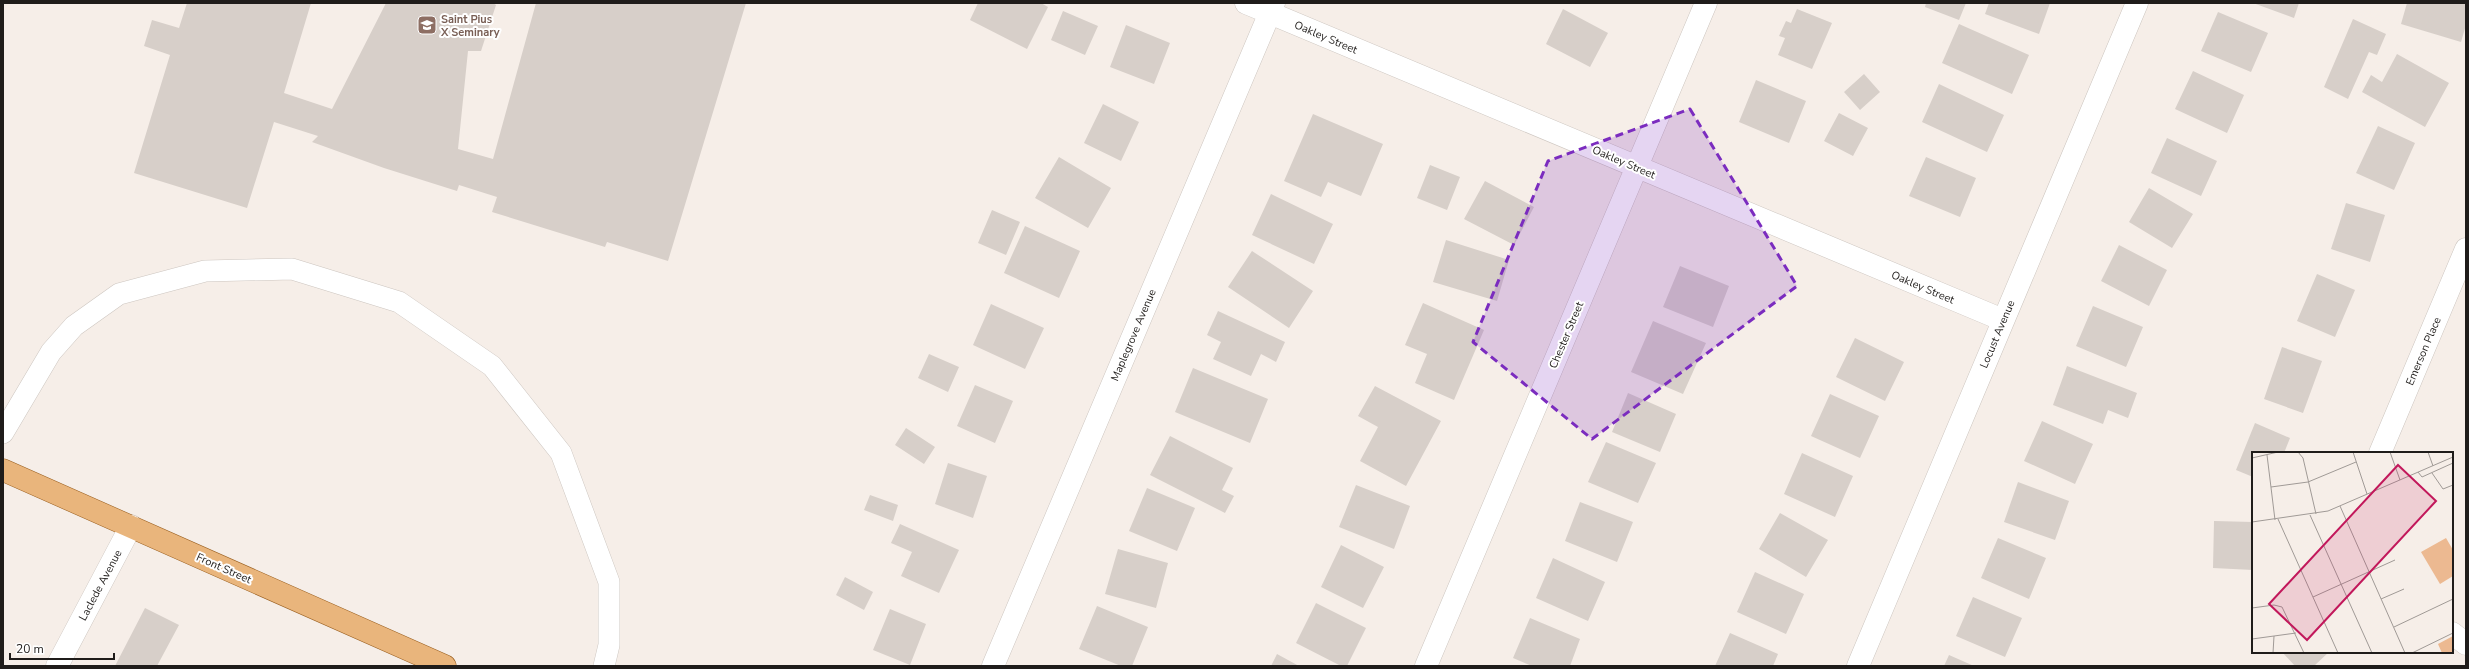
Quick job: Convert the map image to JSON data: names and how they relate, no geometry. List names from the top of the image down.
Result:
{
  "streets": {
    "main road": ["Front Street"],
    "street": [
      "Oakley Street",
      "Locust Avenue",
      "Maplegrove Avenue",
      "Chester Street",
      "Emerson Place",
      "Laclede Avenue"
    ]
  },
  "crossings": [
    ["Oakley Street", "Locust Avenue"],
    ["Oakley Street", "Maplegrove Avenue"],
    ["Oakley Street", "Chester Street"],
    ["Front Street", "Laclede Avenue"]
  ],
  "places": {
    "school or university": ["Saint Pius X Seminary"]
  },
  "scale_bar": "20 m"
}
